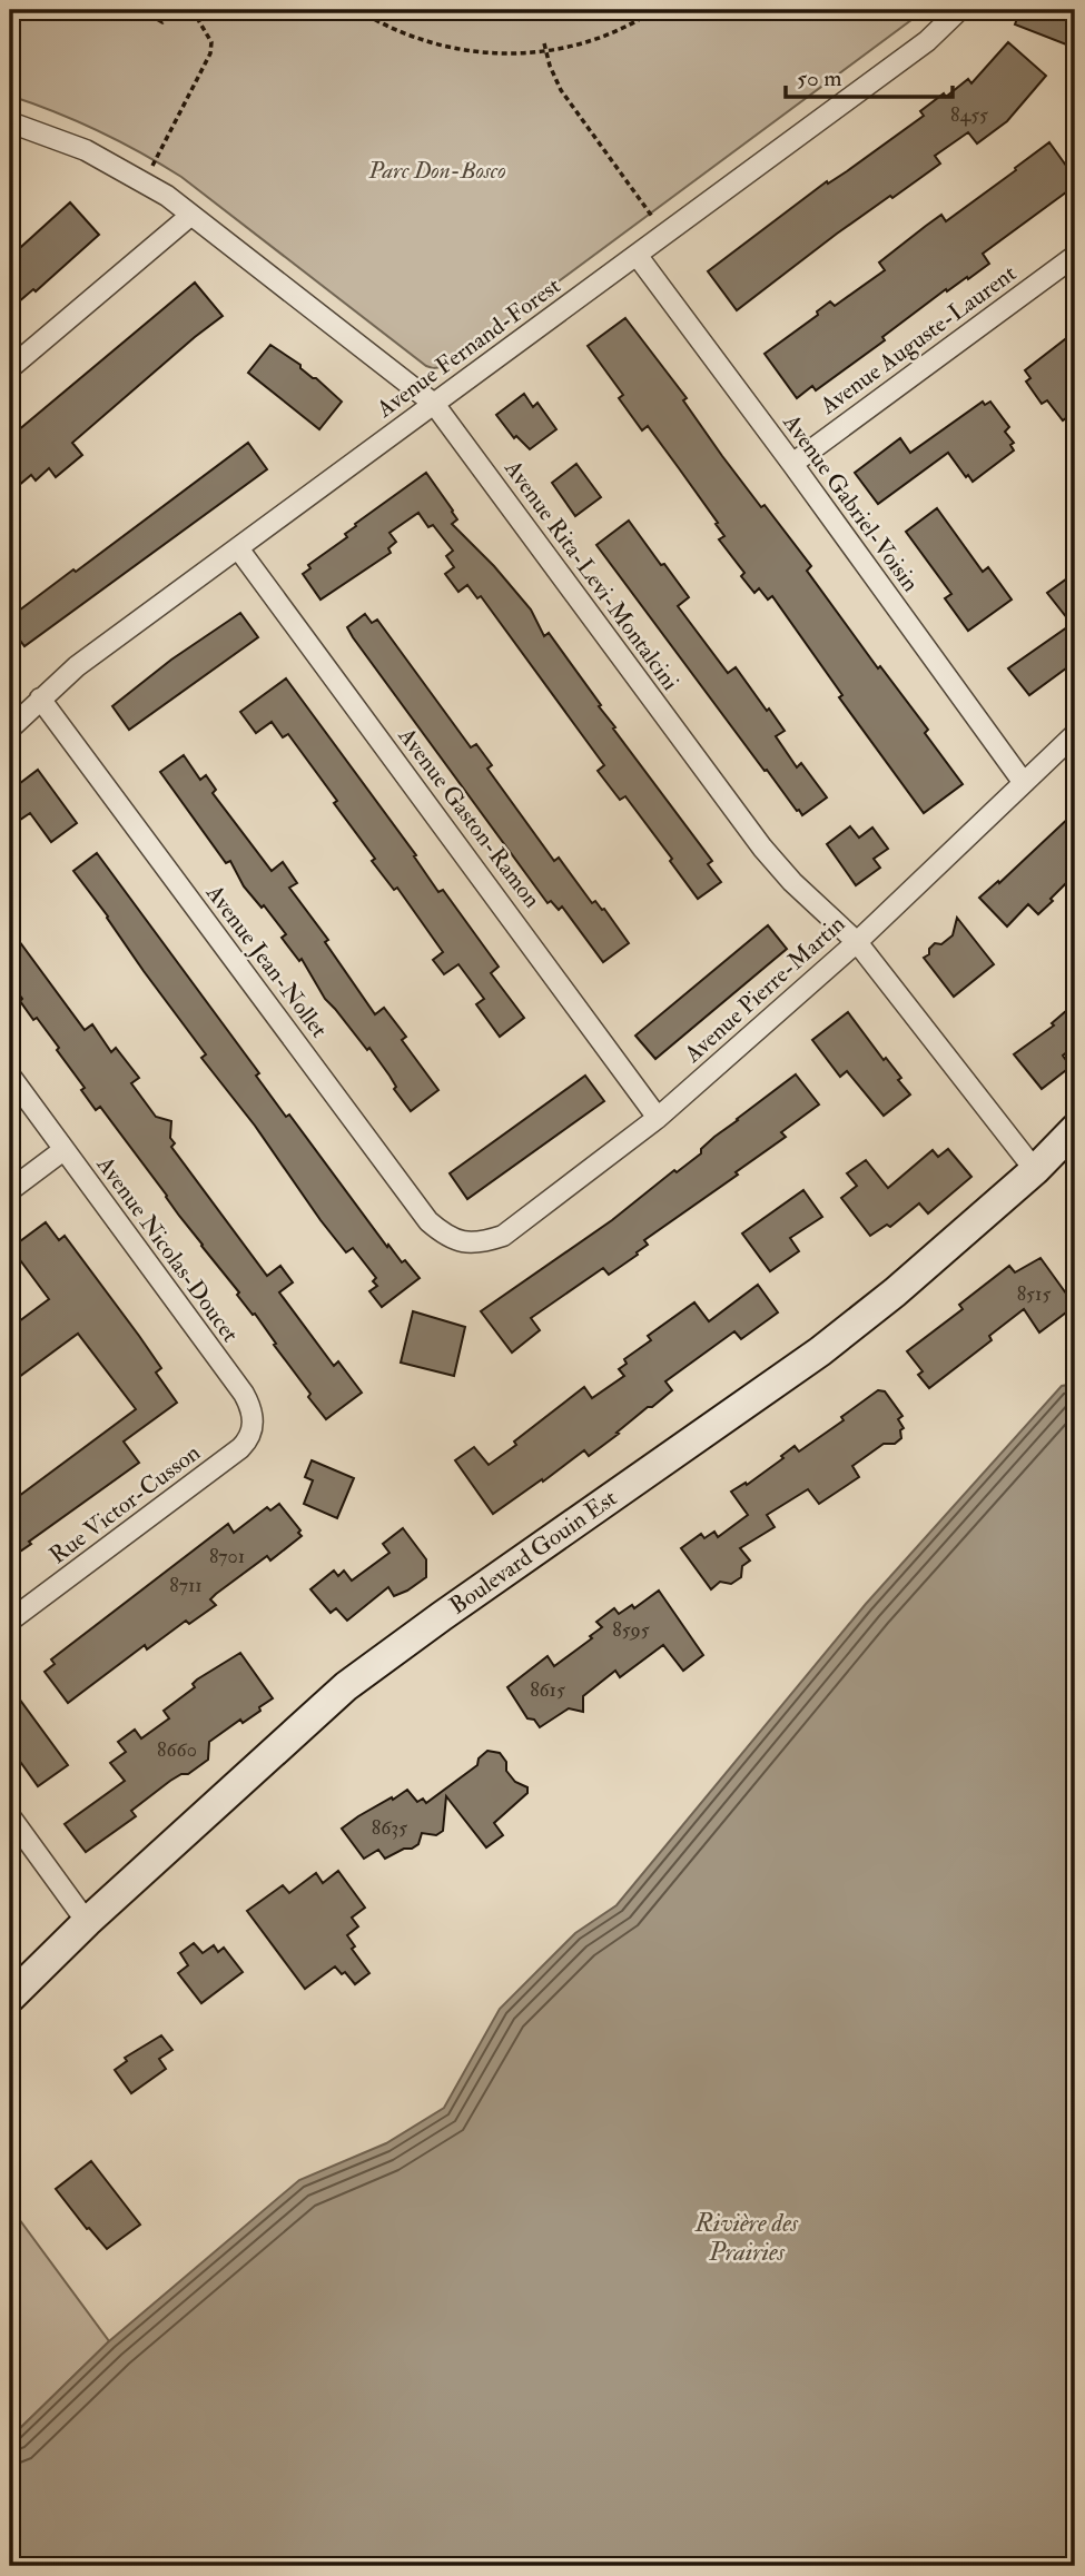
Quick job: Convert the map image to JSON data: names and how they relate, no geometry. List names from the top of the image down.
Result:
{
  "streets": {
    "street": [
      "Avenue Auguste-Laurent",
      "Avenue Fernand-Forest",
      "Avenue Gabriel-Voisin",
      "Avenue Rita-Levi-Montalcini",
      "Avenue Gaston-Ramon",
      "Avenue Jean-Nollet",
      "Avenue Pierre-Martin",
      "Avenue Nicolas-Doucet",
      "Rue Victor-Cusson",
      "Boulevard Gouin Est"
    ]
  },
  "crossings": [
    ["Avenue Auguste-Laurent", "Avenue Gabriel-Voisin"],
    ["Avenue Fernand-Forest", "Avenue Gabriel-Voisin"],
    ["Avenue Fernand-Forest", "Avenue Rita-Levi-Montalcini"],
    ["Avenue Fernand-Forest", "Avenue Gaston-Ramon"],
    ["Avenue Fernand-Forest", "Avenue Jean-Nollet"],
    ["Avenue Gabriel-Voisin", "Avenue Pierre-Martin"],
    ["Avenue Rita-Levi-Montalcini", "Avenue Pierre-Martin"],
    ["Avenue Rita-Levi-Montalcini", "Boulevard Gouin Est"],
    ["Avenue Gaston-Ramon", "Avenue Pierre-Martin"],
    ["Avenue Jean-Nollet", "Avenue Pierre-Martin"],
    ["Avenue Nicolas-Doucet", "Rue Victor-Cusson"]
  ],
  "water": ["Rivière des Prairies"],
  "parks": ["Parc Don-Bosco"],
  "house_numbers": [
    "8455",
    "8515",
    "8701",
    "8711",
    "8595",
    "8615",
    "8660",
    "8635"
  ],
  "scale_bar": "50 m"
}
